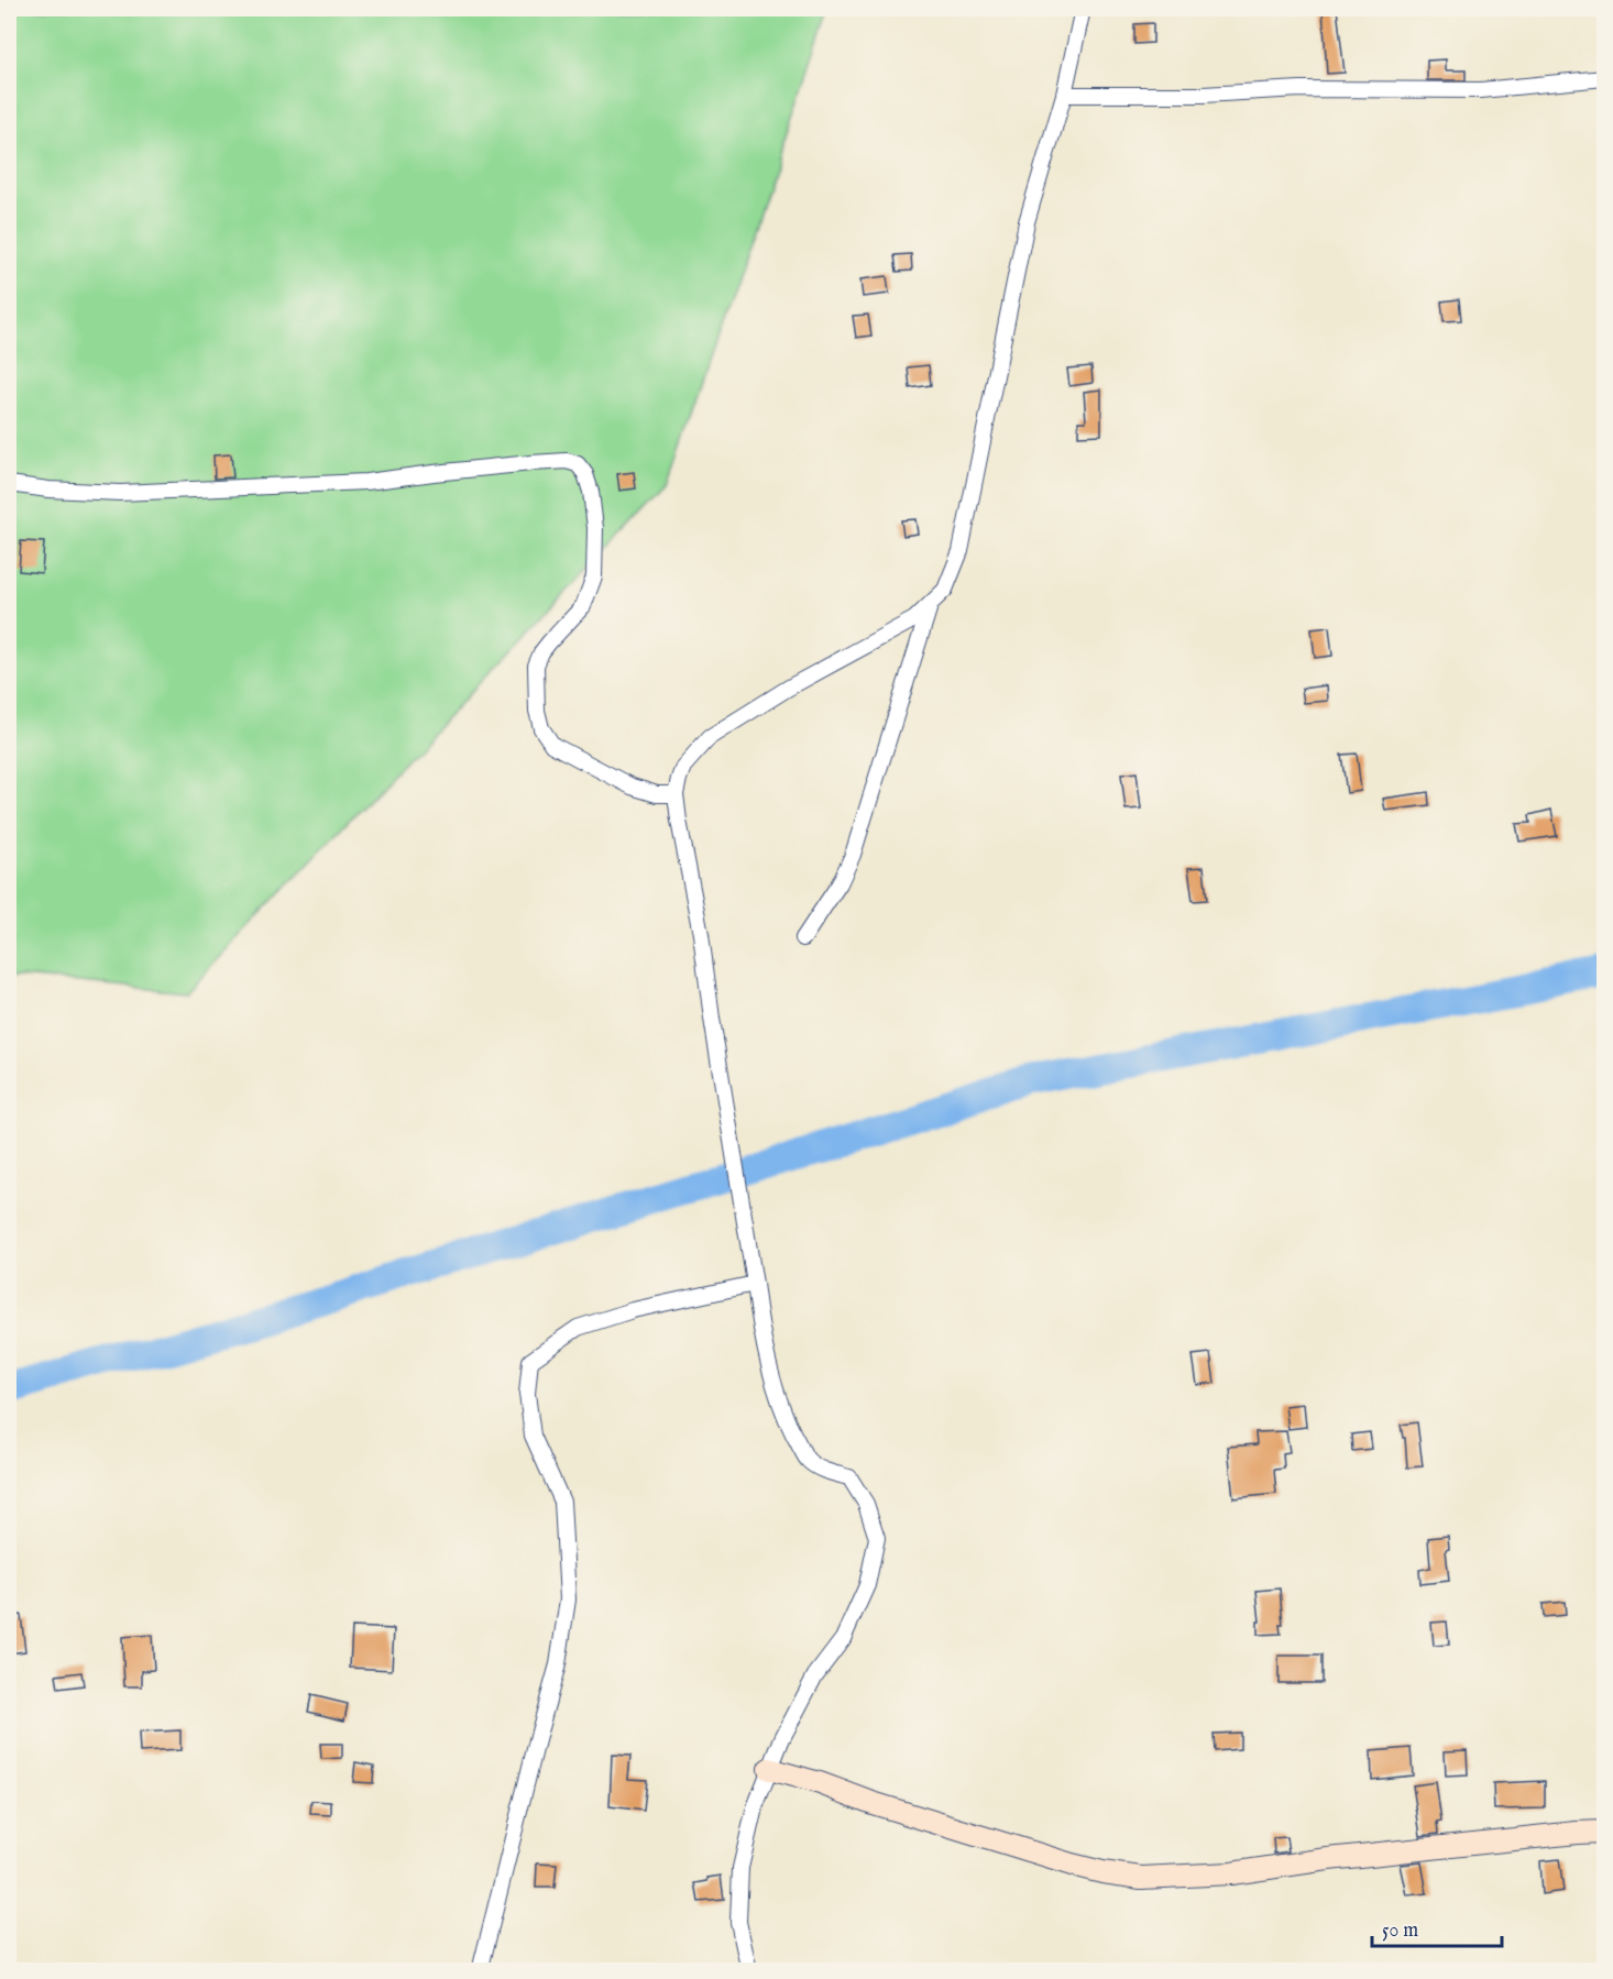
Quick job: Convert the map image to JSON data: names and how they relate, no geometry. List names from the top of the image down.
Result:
{
  "scale_bar": "50 m"
}
